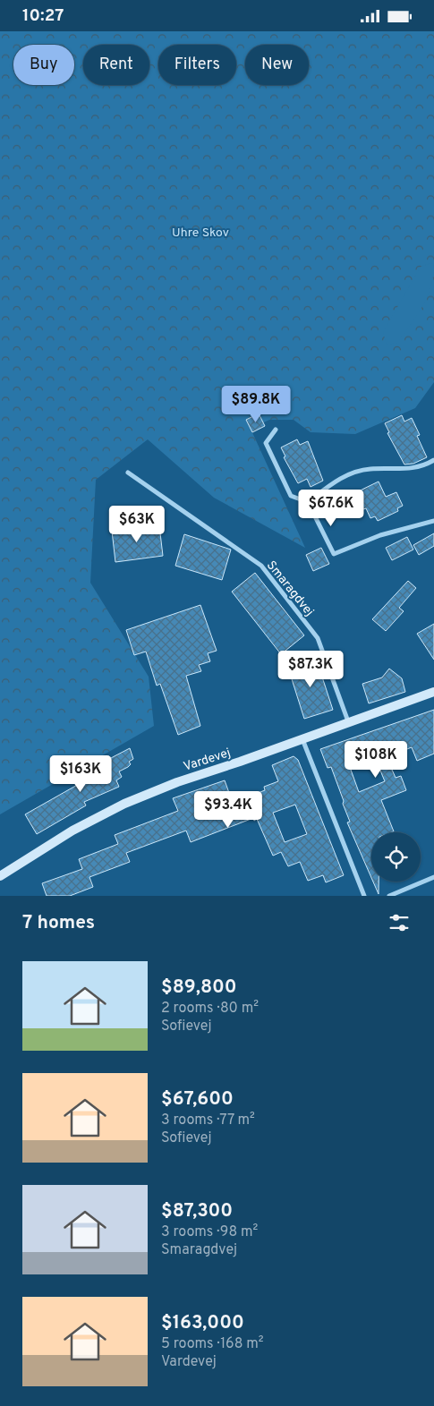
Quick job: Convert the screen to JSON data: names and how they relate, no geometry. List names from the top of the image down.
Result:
{
  "streets": {
    "street": ["Smaragdvej", "Vardevej"]
  },
  "crossings": [
    ["Smaragdvej", "Vardevej"]
  ],
  "parks": ["Uhre Skov"],
  "page": {
    "status": "10:27",
    "chip": [
      "Buy",
      "Rent",
      "Filters",
      "New"
    ],
    "price": [
      "$89.8K",
      "$67.6K",
      "$63K",
      "$87.3K",
      "$108K",
      "$163K",
      "$93.4K"
    ],
    "heading": "7 homes",
    "list": [
      {
        "name": "$89,800",
        "note": "2 rooms · 80 m² · Sofievej"
      },
      {
        "name": "$67,600",
        "note": "3 rooms · 77 m² · Sofievej"
      },
      {
        "name": "$87,300",
        "note": "3 rooms · 98 m² · Smaragdvej"
      },
      {
        "name": "$163,000",
        "note": "5 rooms · 168 m² · Vardevej"
      }
    ]
  }
}
